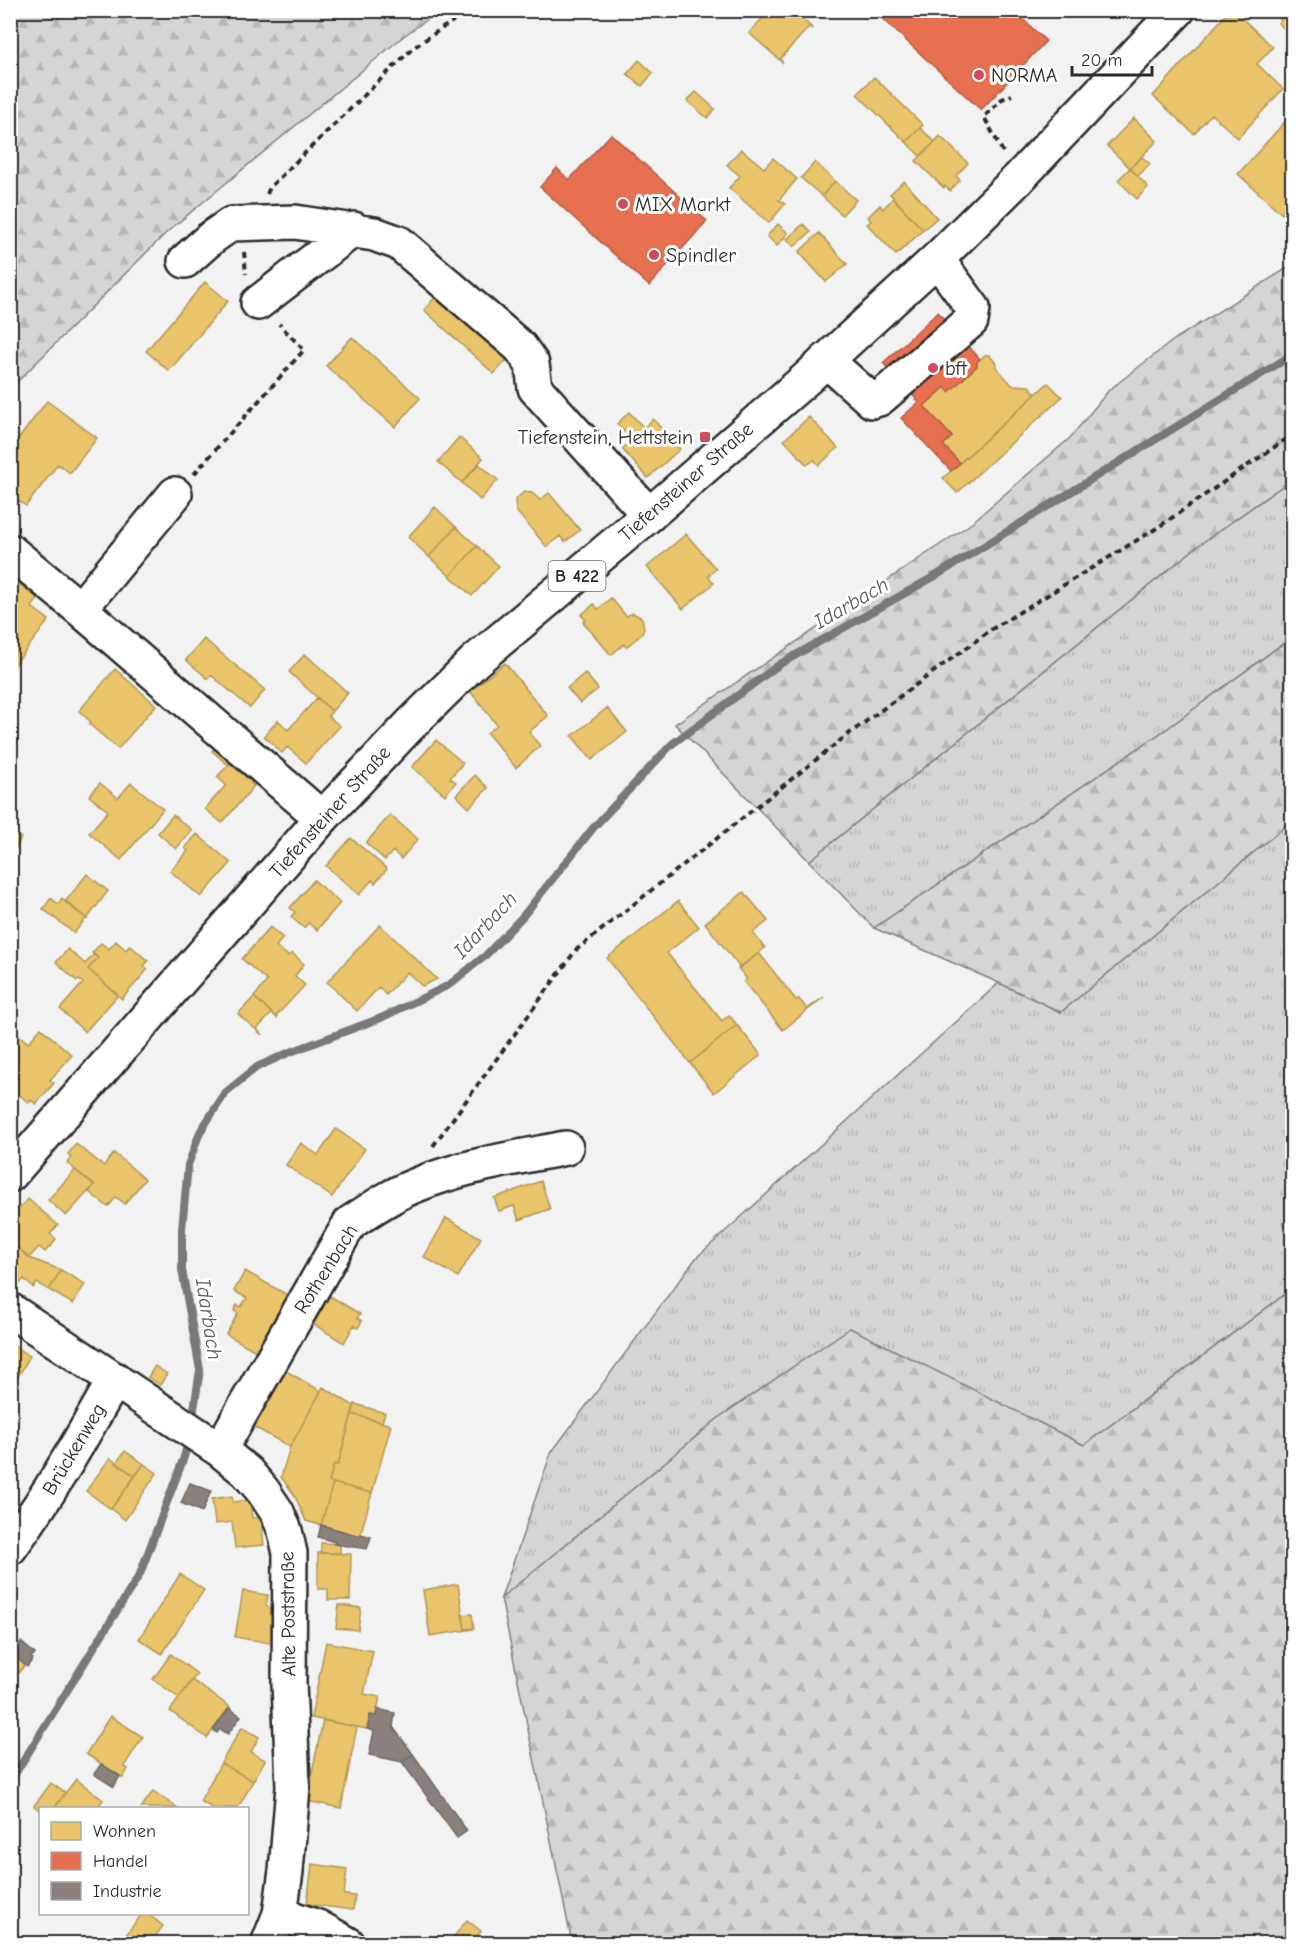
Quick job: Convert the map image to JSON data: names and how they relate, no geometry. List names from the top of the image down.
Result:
{
  "streets": {
    "main road": [
      "Tiefensteiner Straße",
      "B 422",
      "Rothenbach",
      "Brückenweg",
      "Alte Poststraße"
    ]
  },
  "crossings": [
    ["Rothenbach", "Alte Poststraße"],
    ["Brückenweg", "Alte Poststraße"]
  ],
  "water": ["Idarbach"],
  "places": {
    "other": [
      "NORMA",
      "MIX Markt",
      "Spindler",
      "bft"
    ],
    "transit": ["Tiefenstein, Hettstein"]
  },
  "legend": ["Wohnen", "Handel", "Industrie"],
  "scale_bar": "20 m"
}
